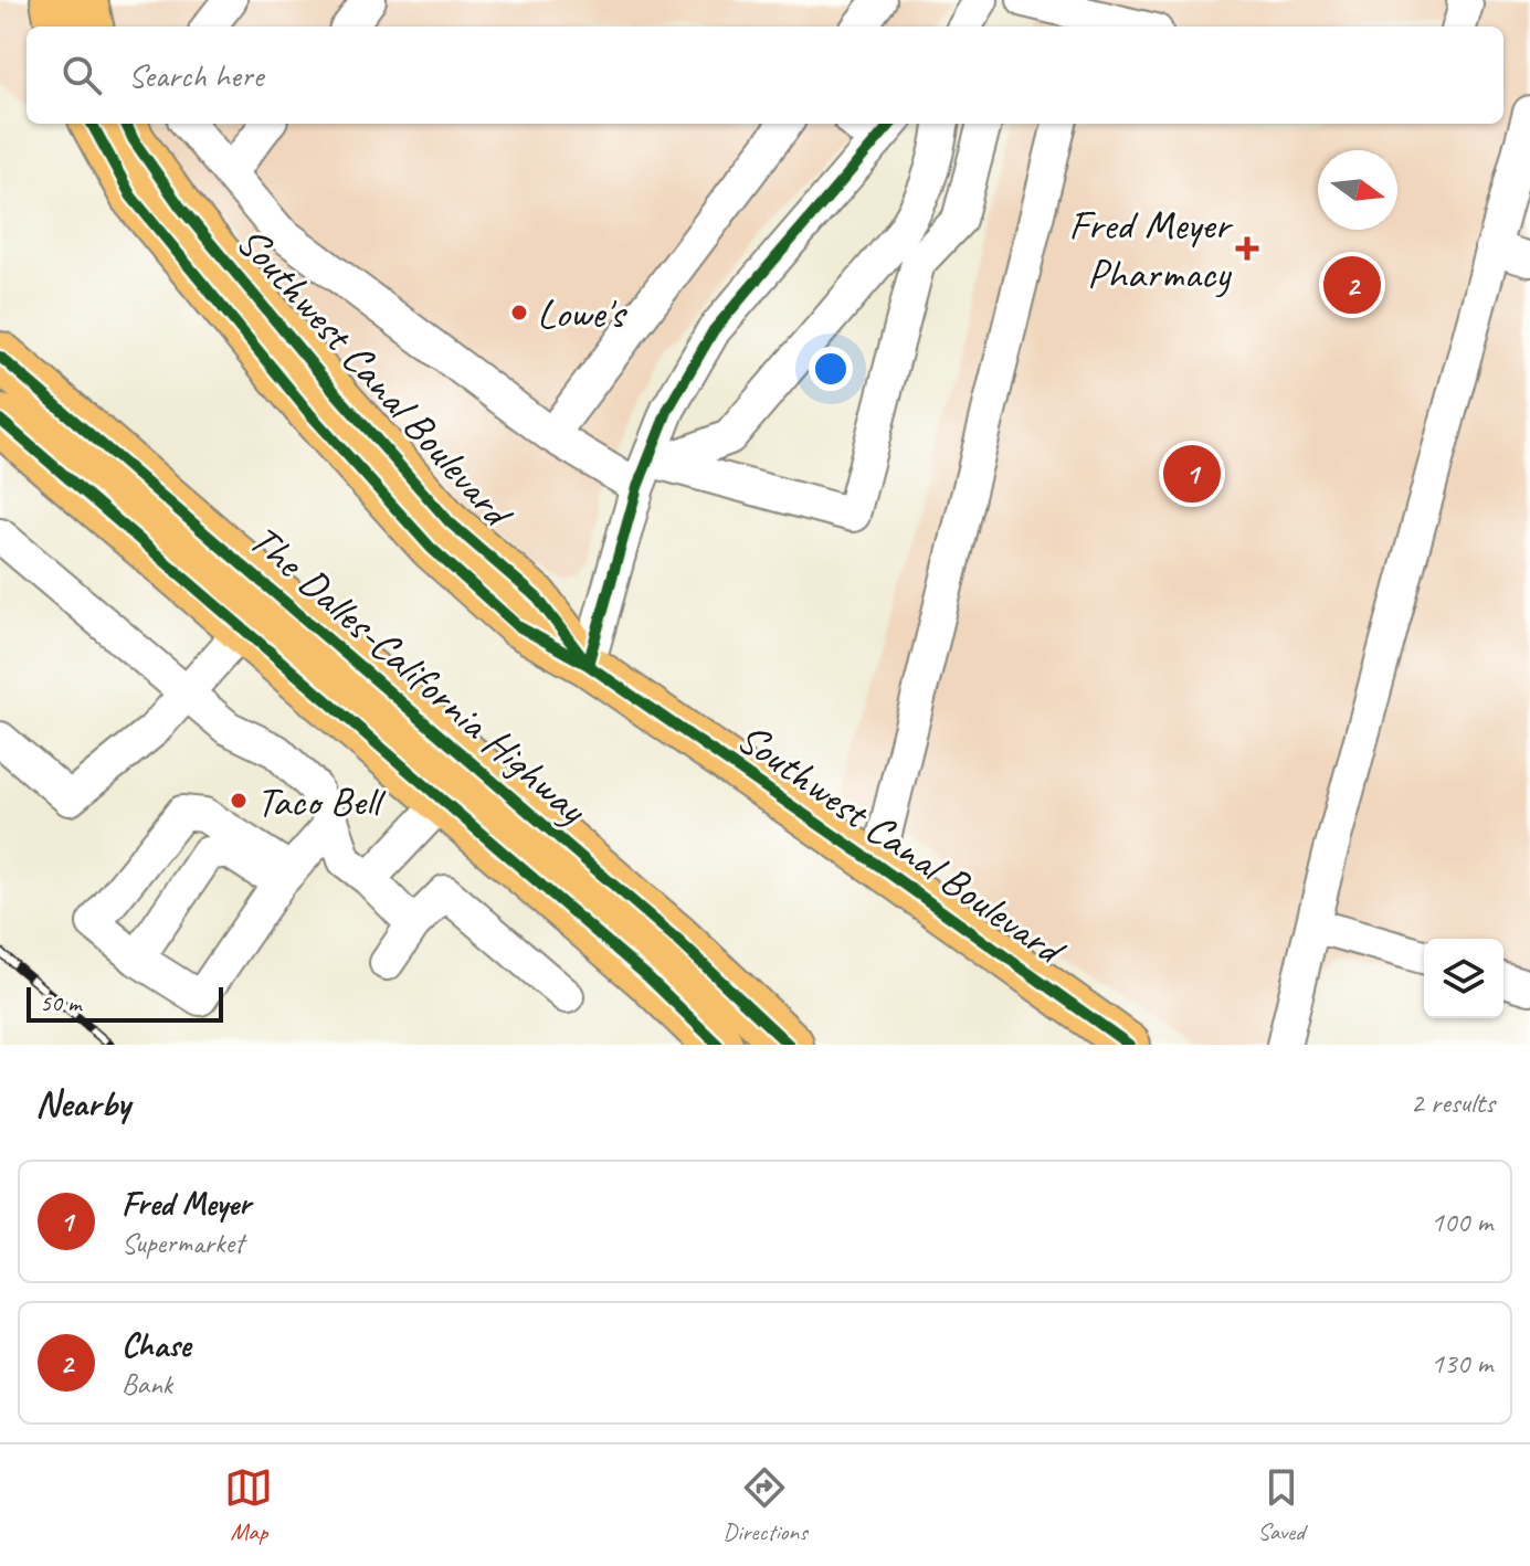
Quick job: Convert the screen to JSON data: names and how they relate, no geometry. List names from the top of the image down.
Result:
{
  "streets": {
    "highway": ["The Dalles-California Highway"],
    "main road": ["Southwest Canal Boulevard"]
  },
  "places": {
    "health": ["Fred Meyer Pharmacy"],
    "other": ["Lowe's", "Taco Bell"]
  },
  "scale_bar": "50 m",
  "north": "right",
  "page": {
    "search": "Search here",
    "pins": ["2", "1"],
    "scale": "50 m",
    "heading": ["Nearby", "2 results"],
    "list": [
      {
        "mark": "1",
        "name": "Fred Meyer",
        "note": "Supermarket",
        "value": "100 m"
      },
      {
        "mark": "2",
        "name": "Chase",
        "note": "Bank",
        "value": "130 m"
      }
    ],
    "nav": ["Map", "Directions", "Saved"]
  }
}
